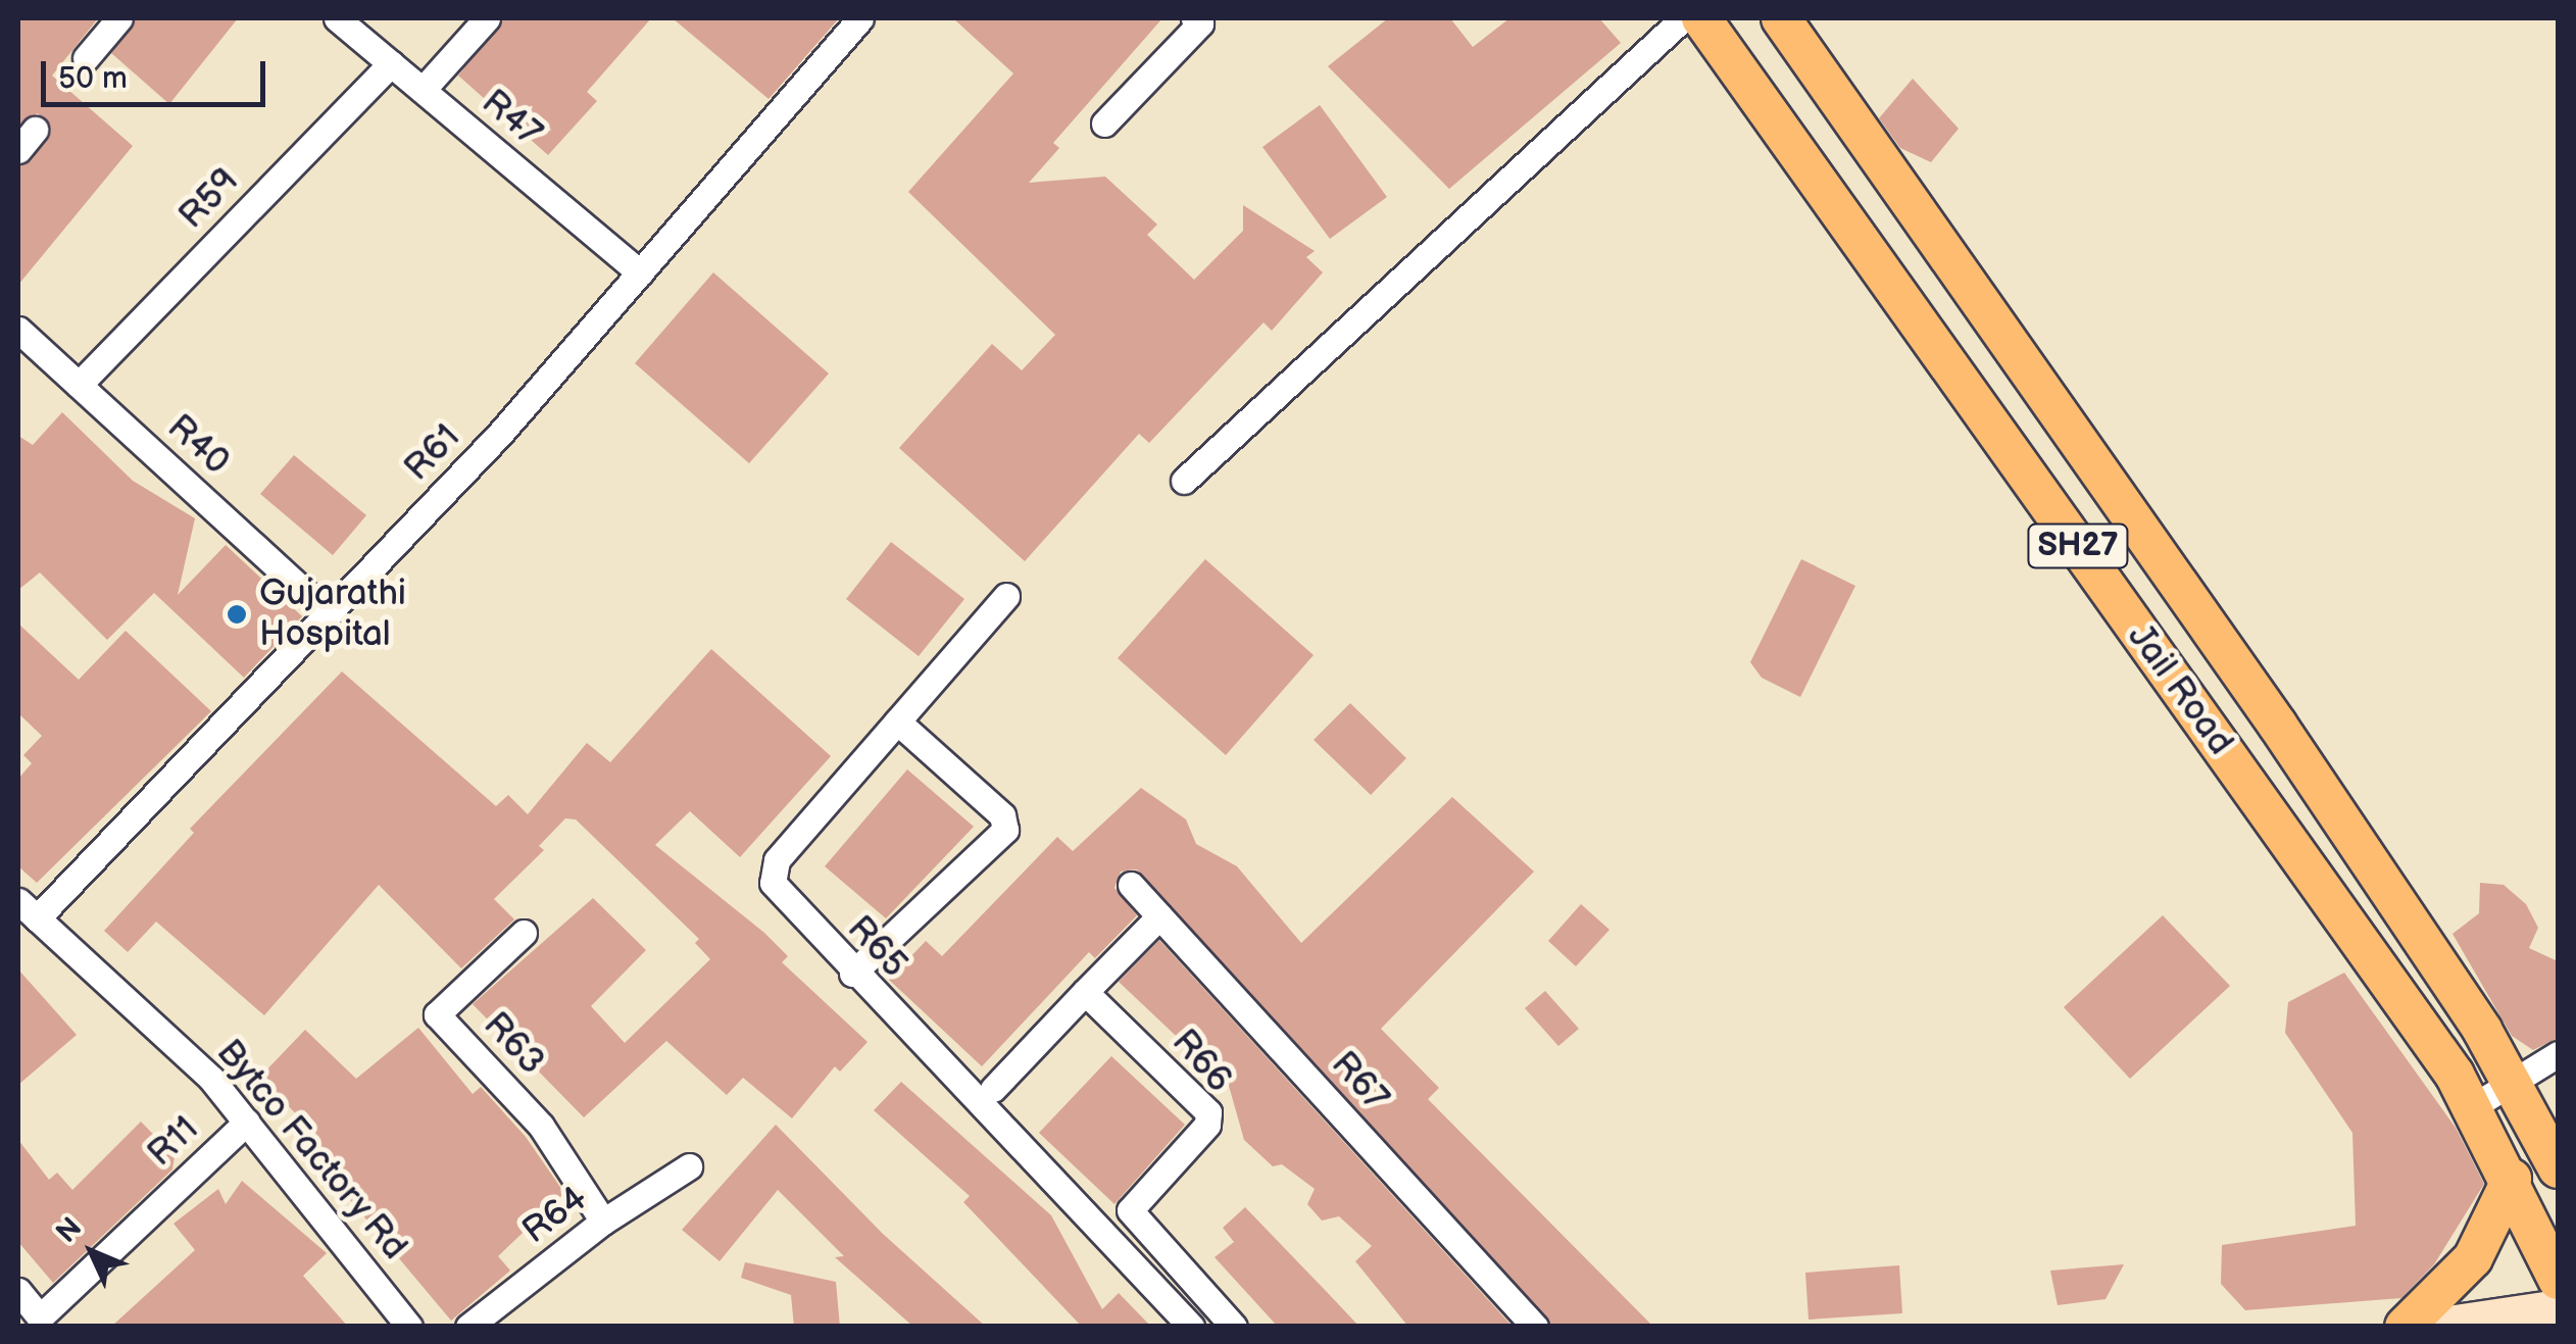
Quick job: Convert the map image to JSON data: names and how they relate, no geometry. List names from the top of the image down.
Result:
{
  "streets": {
    "main road": ["SH27", "Jail Road"],
    "street": [
      "R47",
      "R59",
      "R40",
      "R61",
      "R65",
      "R63",
      "R66",
      "R67",
      "R11",
      "Bytco Factory Rd",
      "R64"
    ]
  },
  "crossings": [
    ["R47", "R59"],
    ["R47", "R61"],
    ["R59", "R40"],
    ["R40", "R61"],
    ["R61", "Bytco Factory Rd"],
    ["R63", "R64"],
    ["R11", "Bytco Factory Rd"]
  ],
  "places": ["Gujarathi Hospital"],
  "scale_bar": "50 m",
  "north": "top left"
}
